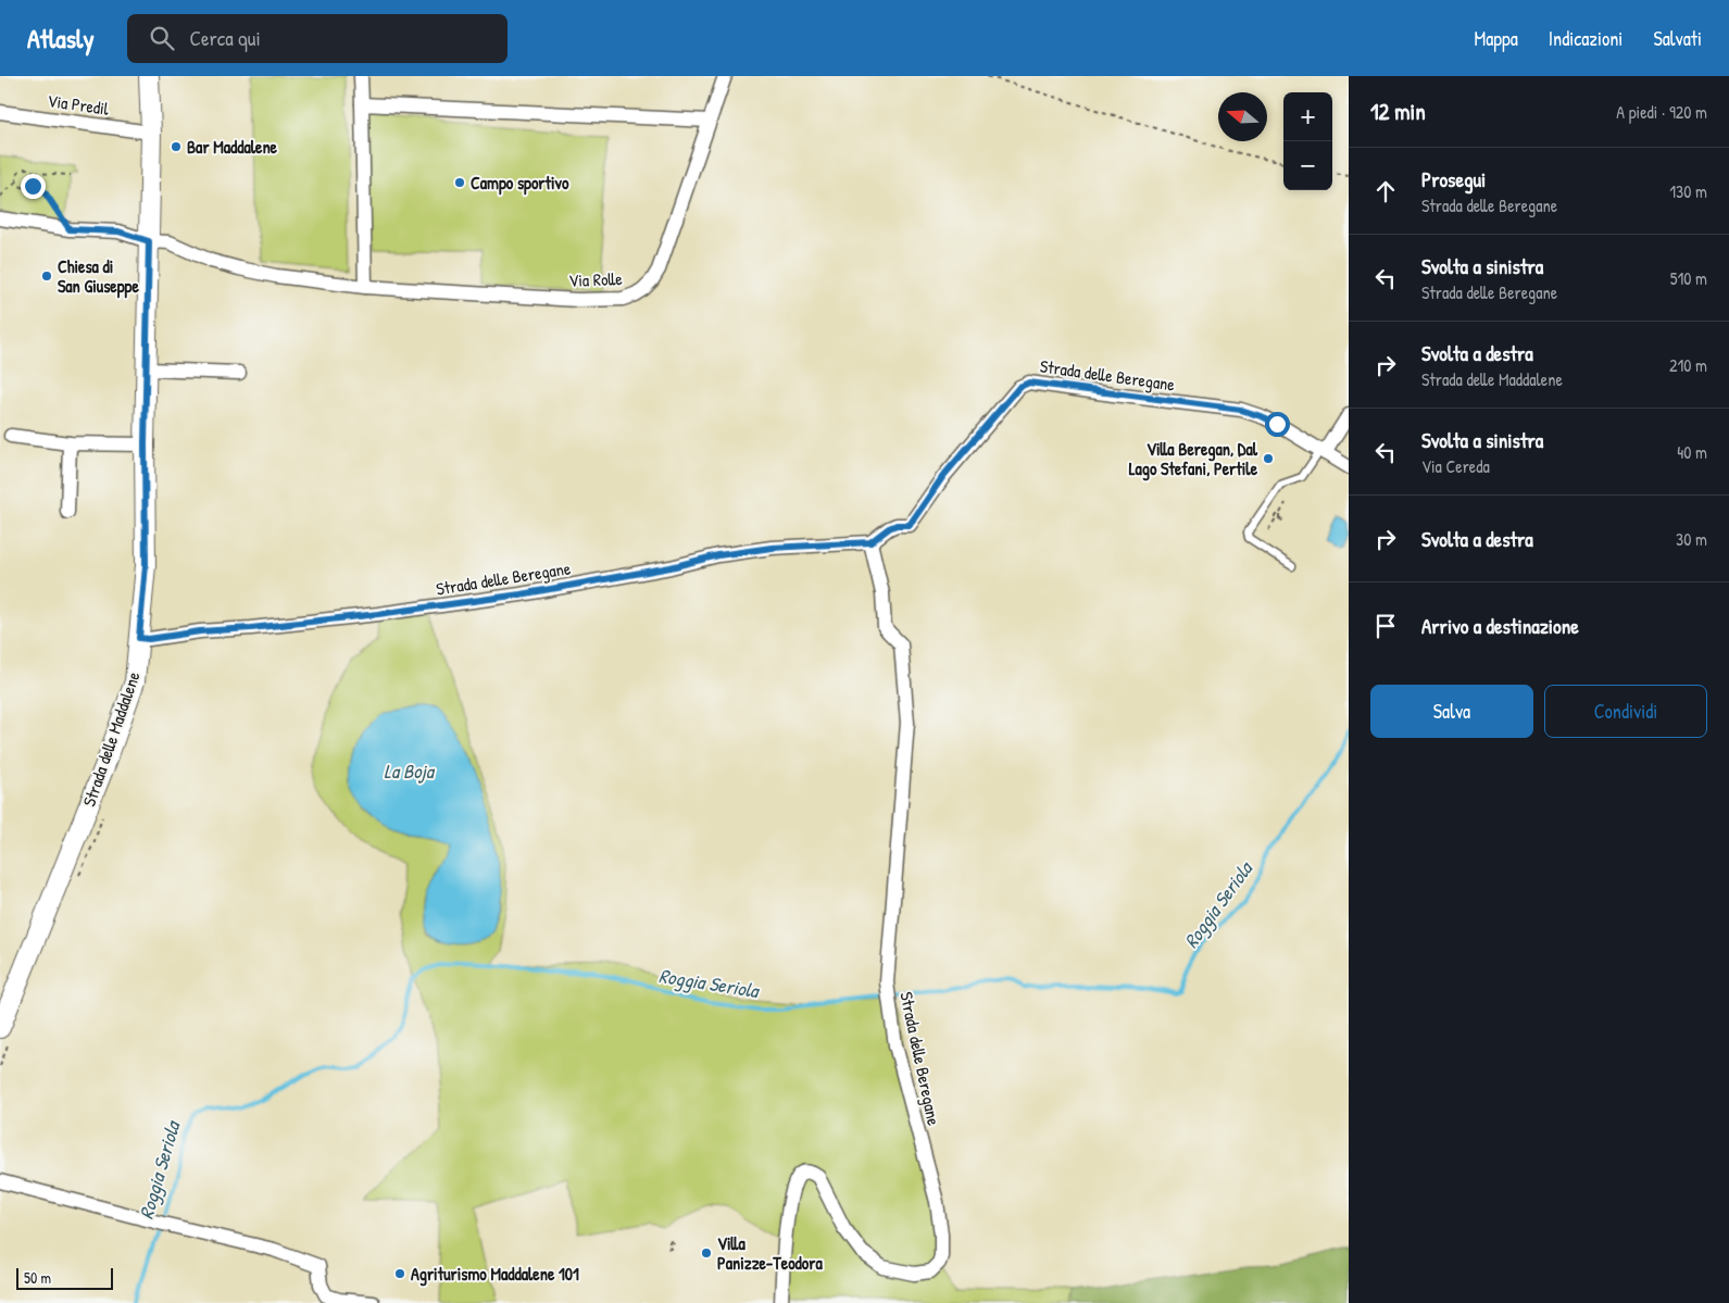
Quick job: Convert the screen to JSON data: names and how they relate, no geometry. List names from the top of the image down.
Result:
{
  "streets": {
    "street": [
      "Via Predil",
      "Via Rolle",
      "Strada delle Beregane",
      "Strada delle Maddalene"
    ]
  },
  "crossings": [
    ["Via Predil", "Strada delle Maddalene"],
    ["Via Rolle", "Strada delle Maddalene"],
    ["Strada delle Beregane", "Strada delle Maddalene"]
  ],
  "water": ["La Boja", "Roggia Seriola"],
  "places": [
    "Bar Maddalene",
    "Campo sportivo",
    "Chiesa di San Giuseppe",
    "Villa Beregan, Dal Lago Stefani, Pertile",
    "Villa Panizze-Teodora",
    "Agriturismo Maddalene 101"
  ],
  "scale_bar": "50 m",
  "north": "left",
  "page": {
    "header": "Atlasly",
    "search": "Cerca qui",
    "nav": ["Mappa", "Indicazioni", "Salvati"],
    "heading": ["12 min", "A piedi · 920 m"],
    "map_buttons": ["+", "−"],
    "list": [
      ["Prosegui", "Strada delle Beregane", "130 m"],
      ["Svolta a sinistra", "Strada delle Beregane", "510 m"],
      ["Svolta a destra", "Strada delle Maddalene", "210 m"],
      ["Svolta a sinistra", "Via Cereda", "40 m"],
      ["Svolta a destra", "30 m"],
      "Arrivo a destinazione"
    ],
    "buttons": ["Salva", "Condividi"],
    "scale": "50 m"
  }
}
